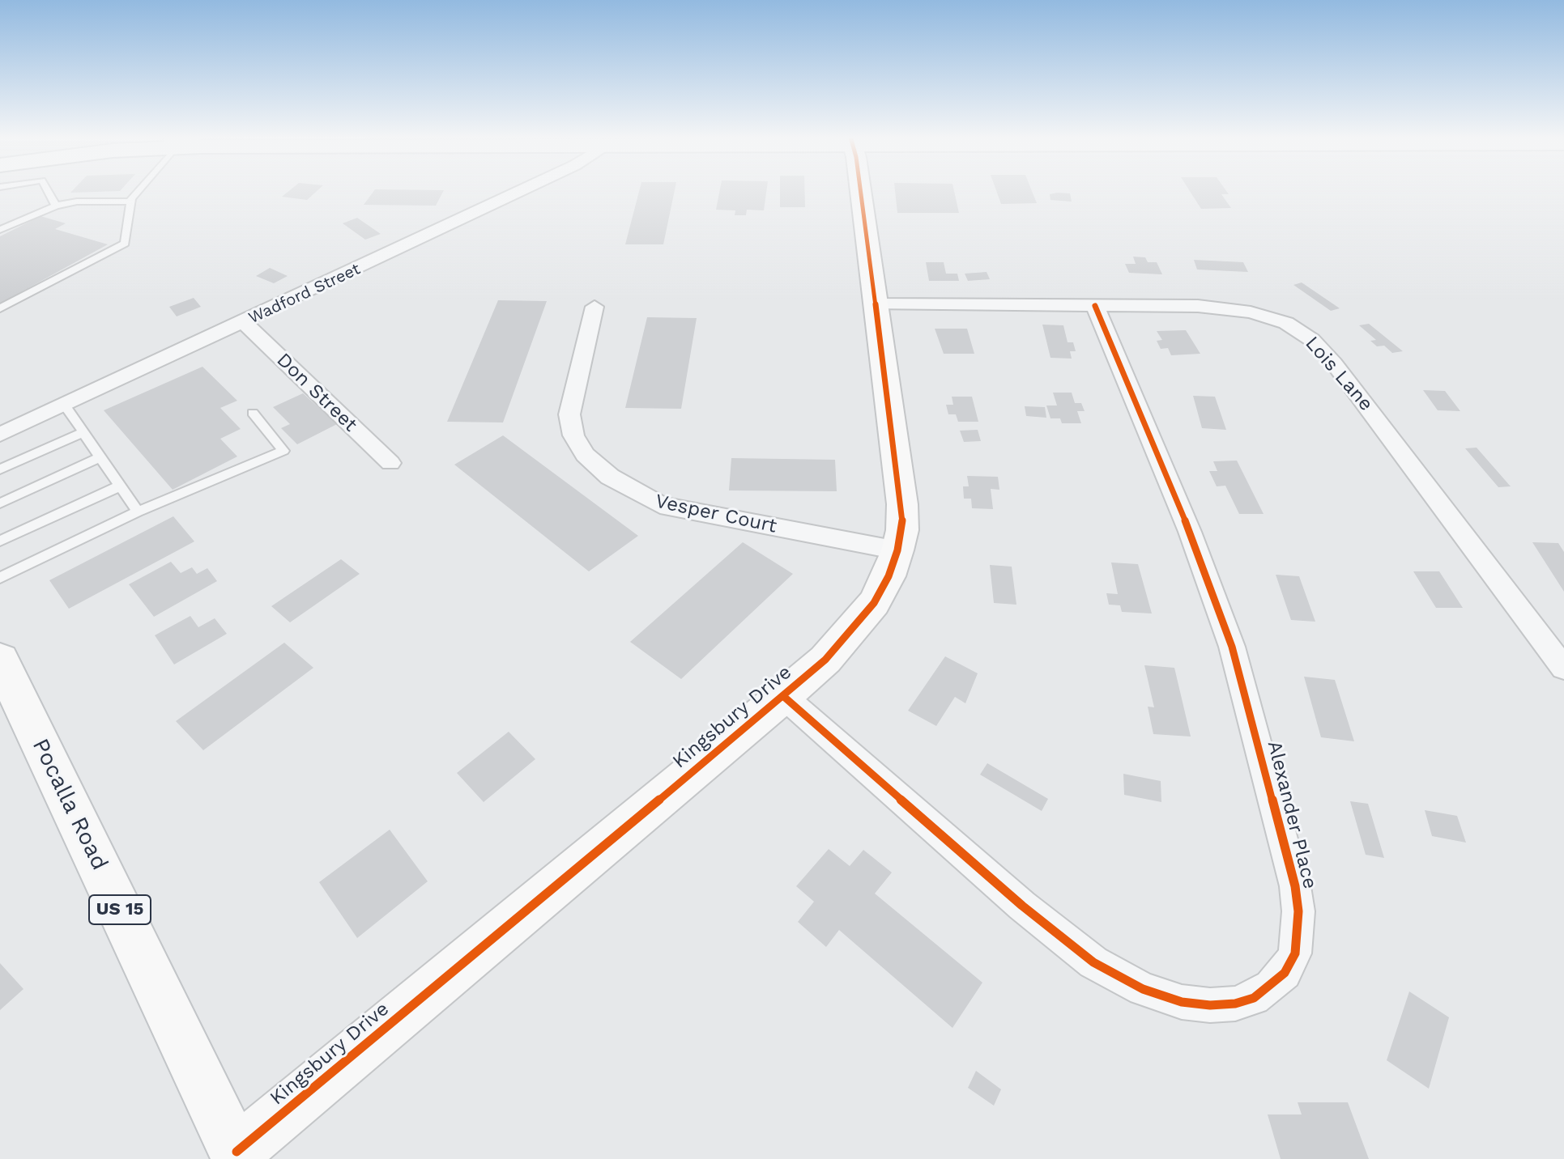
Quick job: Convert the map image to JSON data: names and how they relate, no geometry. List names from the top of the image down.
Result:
{
  "streets": {
    "main road": ["Pocalla Road", "US 15"],
    "street": [
      "Wadford Street",
      "Lois Lane",
      "Don Street",
      "Vesper Court",
      "Kingsbury Drive",
      "Alexander Place"
    ]
  },
  "crossings": [
    ["Wadford Street", "Don Street"],
    ["Lois Lane", "Kingsbury Drive"],
    ["Lois Lane", "Alexander Place"],
    ["Vesper Court", "Kingsbury Drive"],
    ["Kingsbury Drive", "Pocalla Road"],
    ["Kingsbury Drive", "Alexander Place"]
  ]
}
